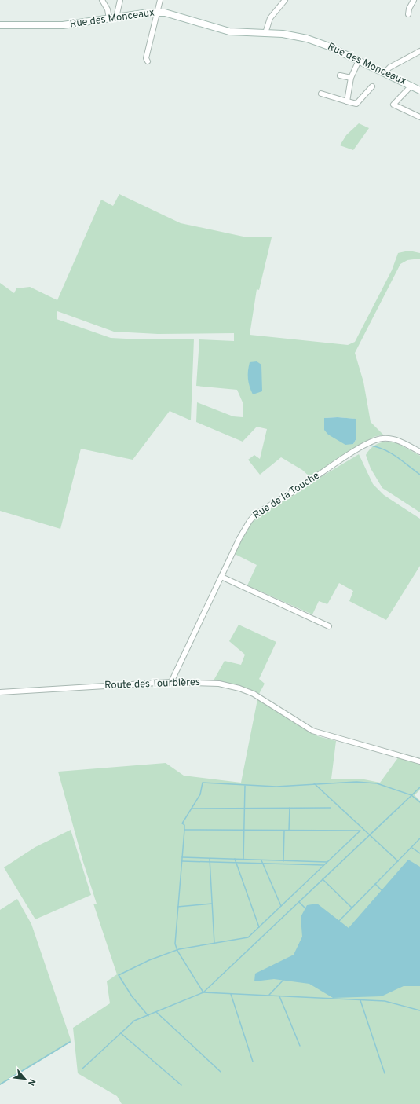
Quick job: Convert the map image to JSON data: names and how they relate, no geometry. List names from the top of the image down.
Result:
{
  "streets": {
    "main road": ["Rue des Monceaux"],
    "street": ["Rue de la Touche", "Route des Tourbières"]
  },
  "crossings": [
    ["Rue de la Touche", "Route des Tourbières"]
  ],
  "north": "bottom right"
}
